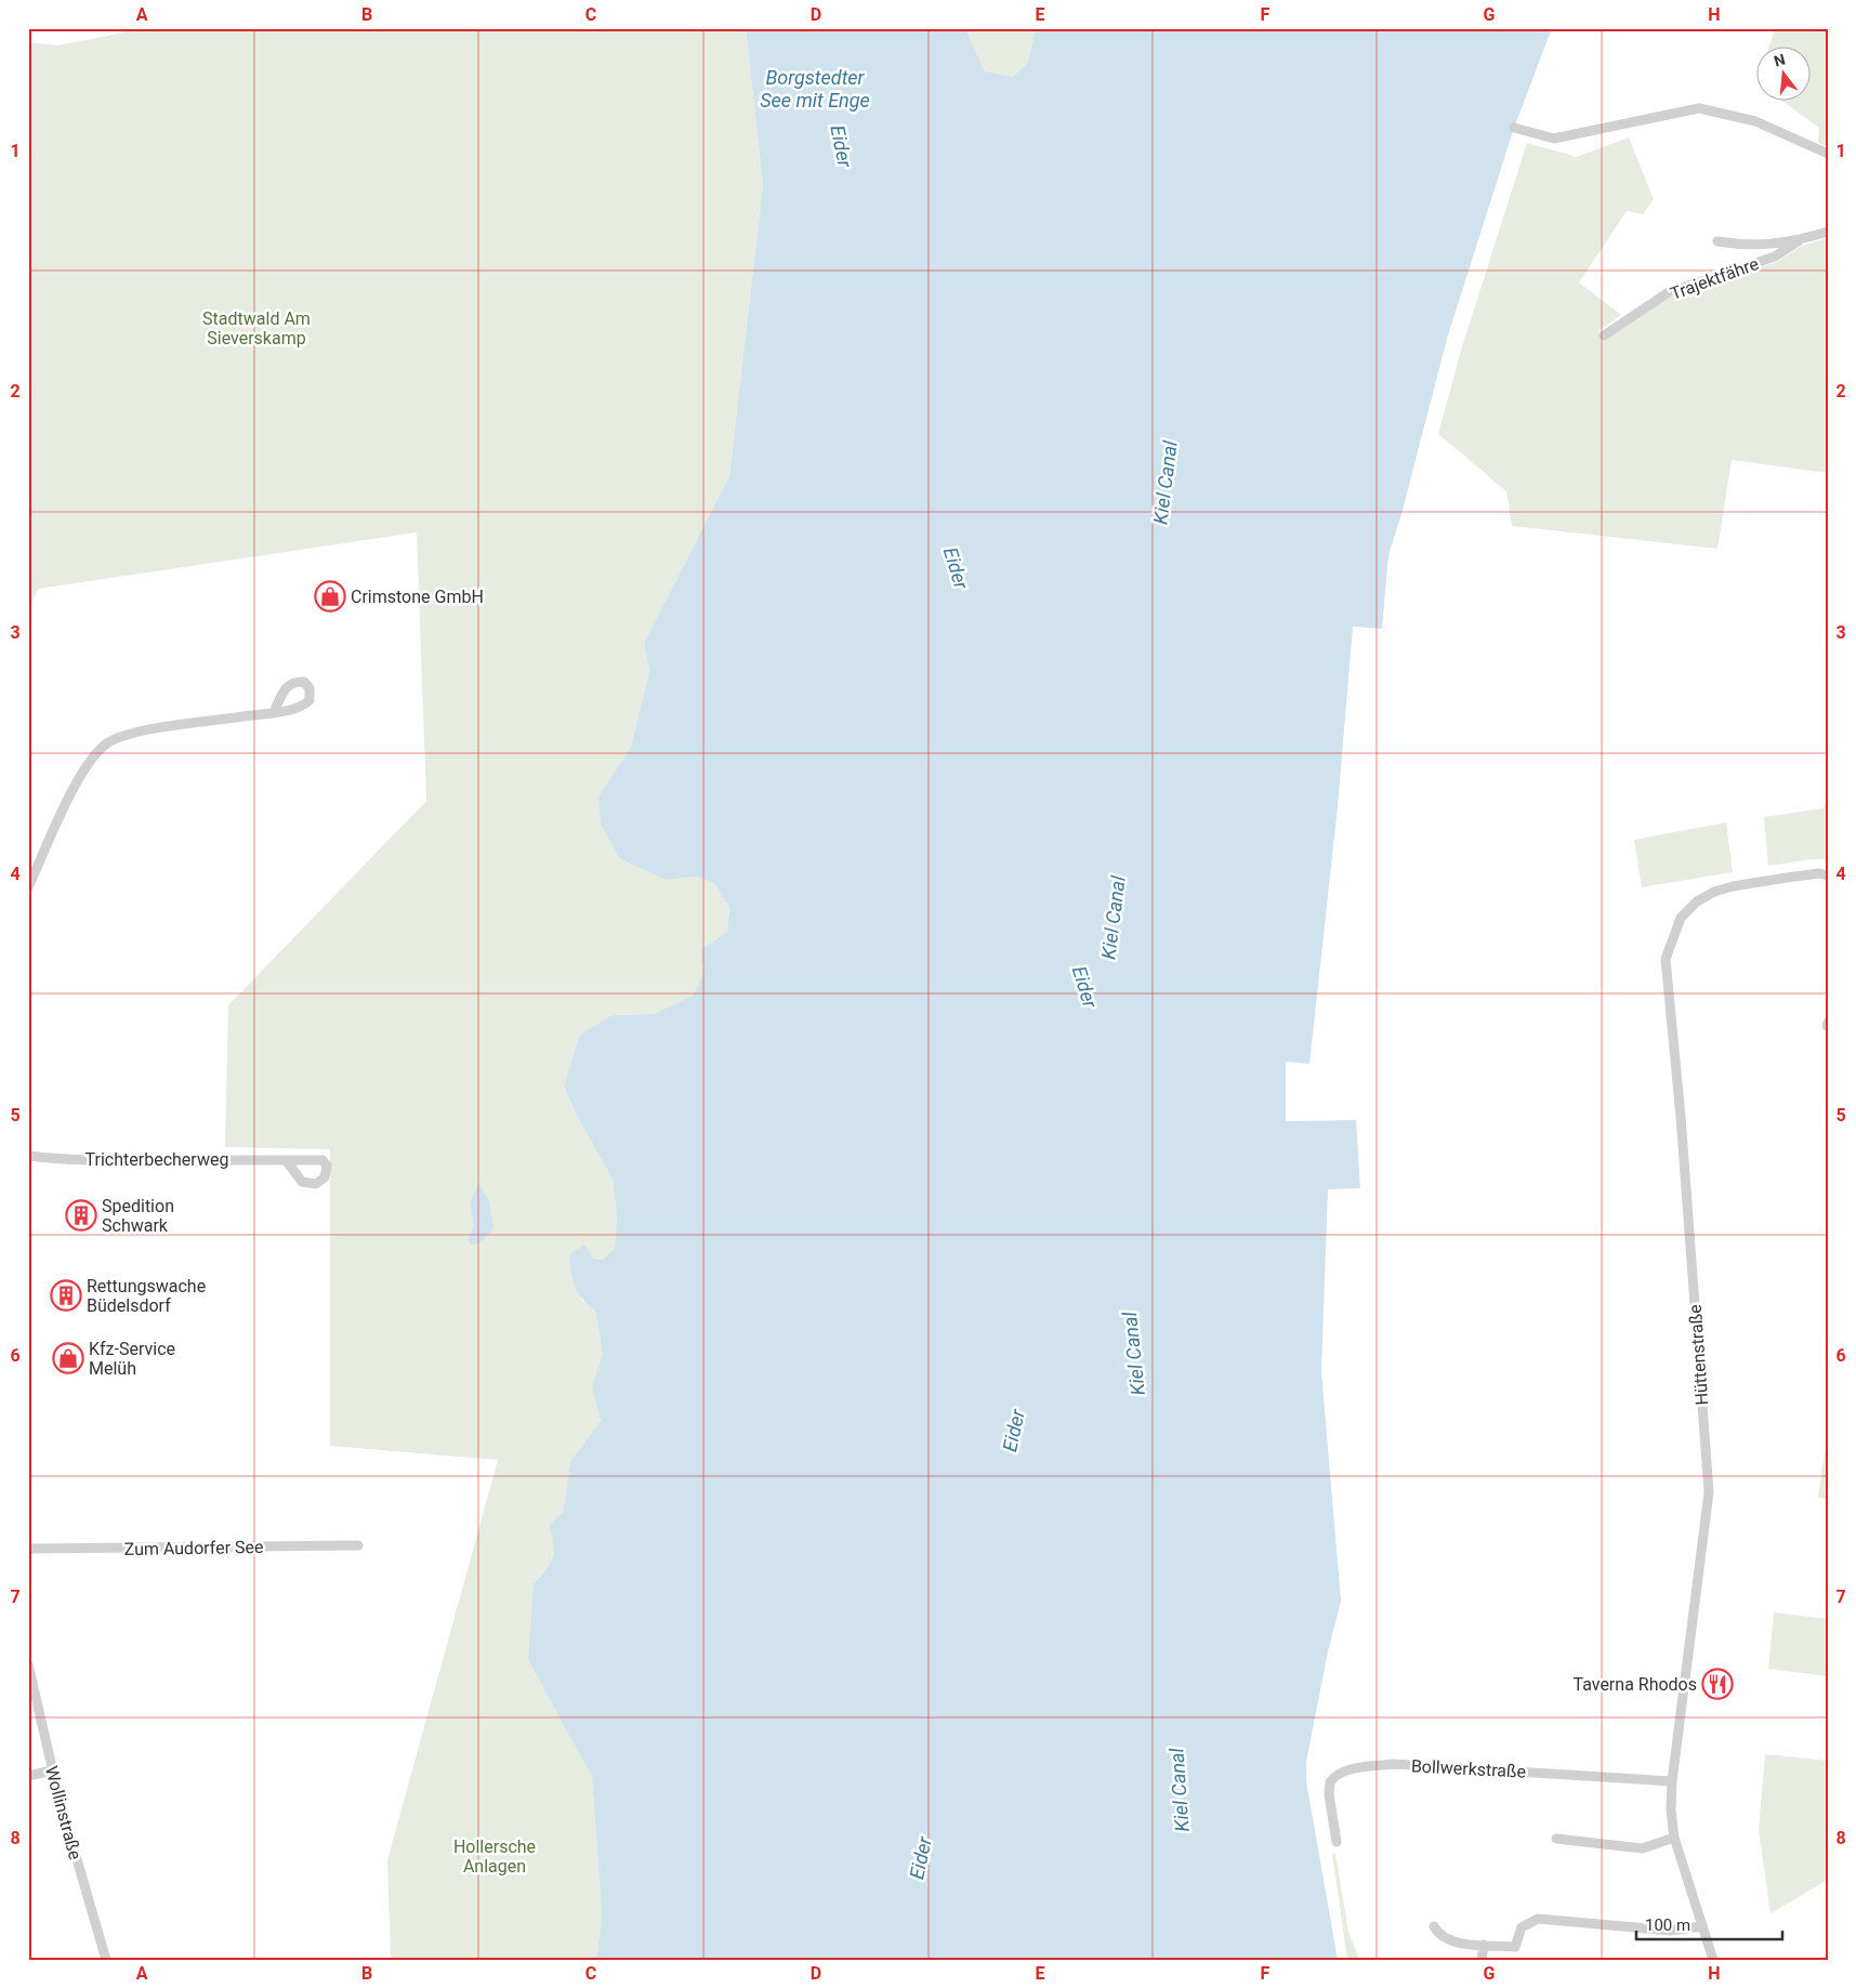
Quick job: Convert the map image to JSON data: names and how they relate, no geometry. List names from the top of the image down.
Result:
{
  "streets": {
    "street": [
      "Trajektfähre",
      "Trichterbecherweg",
      "Hüttenstraße",
      "Zum Audorfer See",
      "Bollwerkstraße",
      "Wollinstraße"
    ]
  },
  "crossings": [
    ["Hüttenstraße", "Bollwerkstraße"]
  ],
  "water": ["Borgstedter See mit Enge", "Eider", "Kiel Canal"],
  "parks": ["Stadtwald Am Sieverskamp", "Hollersche Anlagen"],
  "places": {
    "shop": ["Crimstone GmbH", "Kfz-Service Melüh"],
    "building": ["Spedition Schwark", "Rettungswache Büdelsdorf"],
    "restaurant": ["Taverna Rhodos"]
  },
  "scale_bar": "100 m",
  "north": "top",
  "grid": {
    "columns": [
      "A",
      "B",
      "C",
      "D",
      "E",
      "F",
      "G",
      "H"
    ],
    "rows": [
      "1",
      "2",
      "3",
      "4",
      "5",
      "6",
      "7",
      "8"
    ]
  }
}
